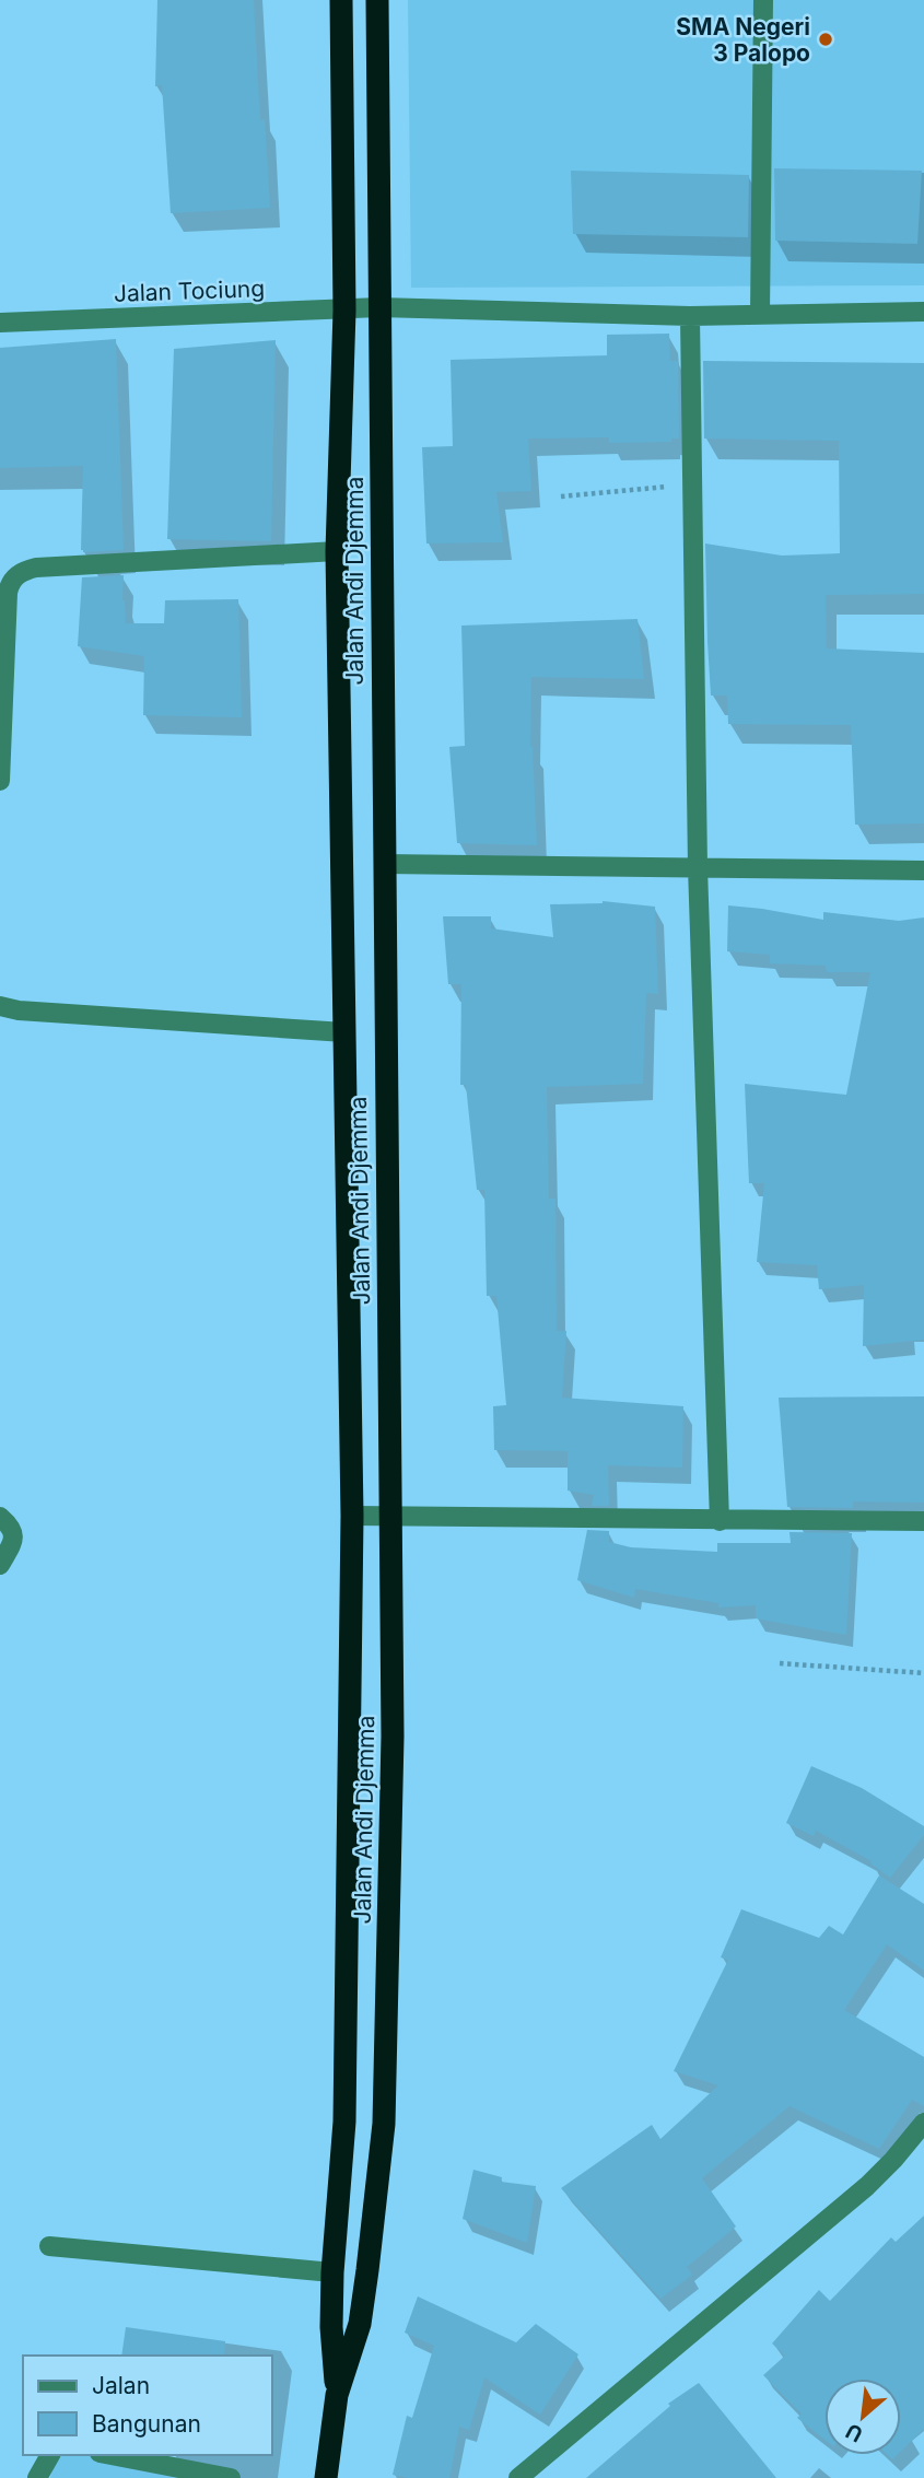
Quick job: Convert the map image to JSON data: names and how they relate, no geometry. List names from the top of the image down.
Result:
{
  "streets": {
    "highway": ["Jalan Andi Djemma"],
    "street": ["Jalan Tociung"]
  },
  "crossings": [
    ["Jalan Tociung", "Jalan Andi Djemma"]
  ],
  "places": ["SMA Negeri 3 Palopo"],
  "legend": ["Jalan", "Bangunan"],
  "north": "bottom left"
}
